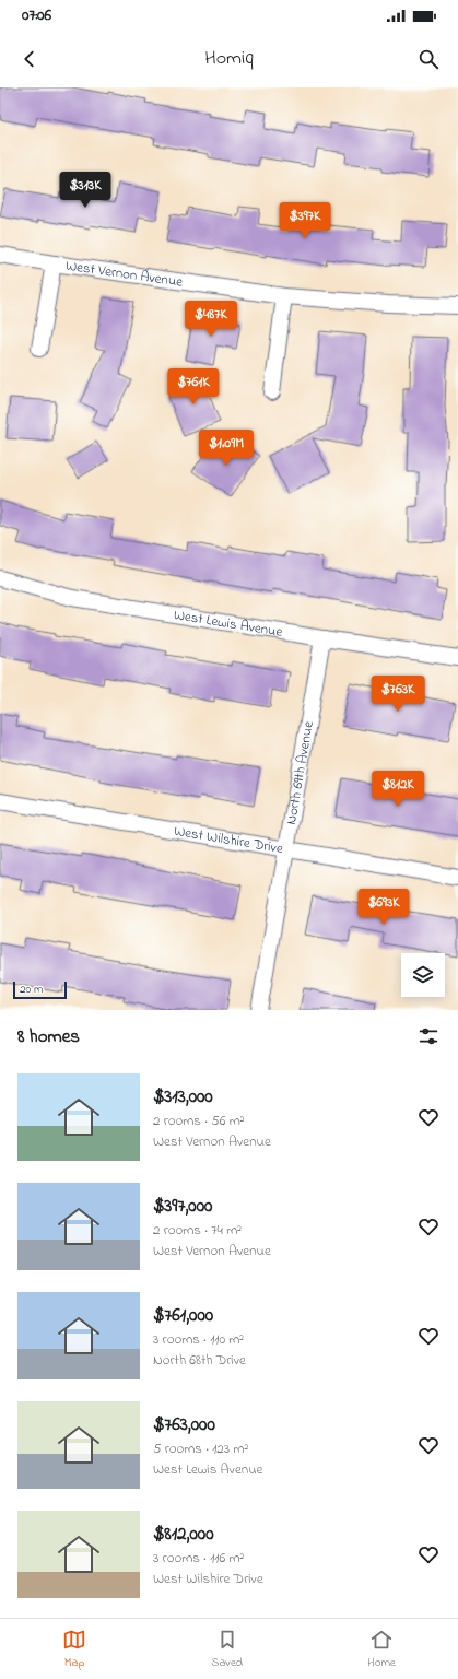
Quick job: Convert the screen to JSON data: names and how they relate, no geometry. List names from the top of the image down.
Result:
{
  "streets": {
    "street": [
      "West Vernon Avenue",
      "West Lewis Avenue",
      "North 69th Avenue",
      "West Wilshire Drive"
    ]
  },
  "crossings": [
    ["West Lewis Avenue", "North 69th Avenue"],
    ["North 69th Avenue", "West Wilshire Drive"]
  ],
  "scale_bar": "20 m",
  "page": {
    "status": "07:06",
    "header": "Homiq",
    "price": [
      "$313K",
      "$397K",
      "$487K",
      "$761K",
      "$1.09M",
      "$763K",
      "$812K",
      "$693K"
    ],
    "scale": "20 m",
    "heading": "8 homes",
    "list": [
      {
        "name": "$313,000",
        "note": "2 rooms · 56 m² · West Vernon Avenue"
      },
      {
        "name": "$397,000",
        "note": "2 rooms · 74 m² · West Vernon Avenue"
      },
      {
        "name": "$761,000",
        "note": "3 rooms · 110 m² · North 68th Drive"
      },
      {
        "name": "$763,000",
        "note": "5 rooms · 123 m² · West Lewis Avenue"
      },
      {
        "name": "$812,000",
        "note": "3 rooms · 116 m² · West Wilshire Drive"
      }
    ],
    "tabs": ["Map", "Saved", "Home"]
  }
}
